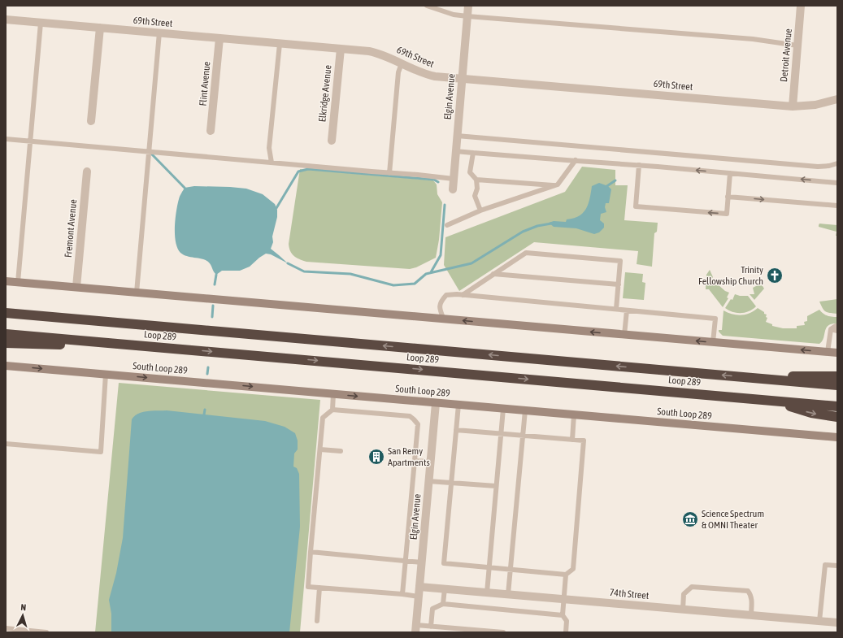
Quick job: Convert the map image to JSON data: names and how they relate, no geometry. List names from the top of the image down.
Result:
{
  "streets": {
    "highway": ["Loop 289"],
    "main road": ["South Loop 289"],
    "street": [
      "69th Street",
      "Detroit Avenue",
      "Flint Avenue",
      "Elkridge Avenue",
      "Elgin Avenue",
      "Fremont Avenue",
      "74th Street"
    ]
  },
  "crossings": [
    ["69th Street", "Detroit Avenue"],
    ["69th Street", "Flint Avenue"],
    ["69th Street", "Elkridge Avenue"],
    ["69th Street", "Elgin Avenue"],
    ["Elgin Avenue", "South Loop 289"],
    ["Elgin Avenue", "74th Street"]
  ],
  "one_way": ["South Loop 289"],
  "places": {
    "church": ["Trinity Fellowship Church"],
    "building": ["San Remy Apartments"],
    "museum": ["Science Spectrum & OMNI Theater"]
  },
  "north": "top"
}
